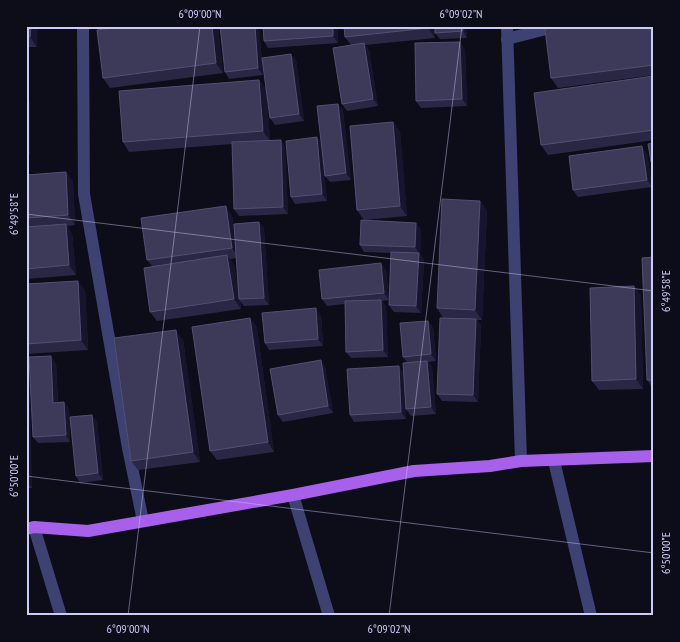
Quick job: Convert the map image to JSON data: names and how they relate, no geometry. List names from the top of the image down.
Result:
{
  "coordinates": [
    "6°09'00\"N",
    "6°09'02\"N",
    "6°49'58\"E",
    "6°50'00\"E"
  ]
}
